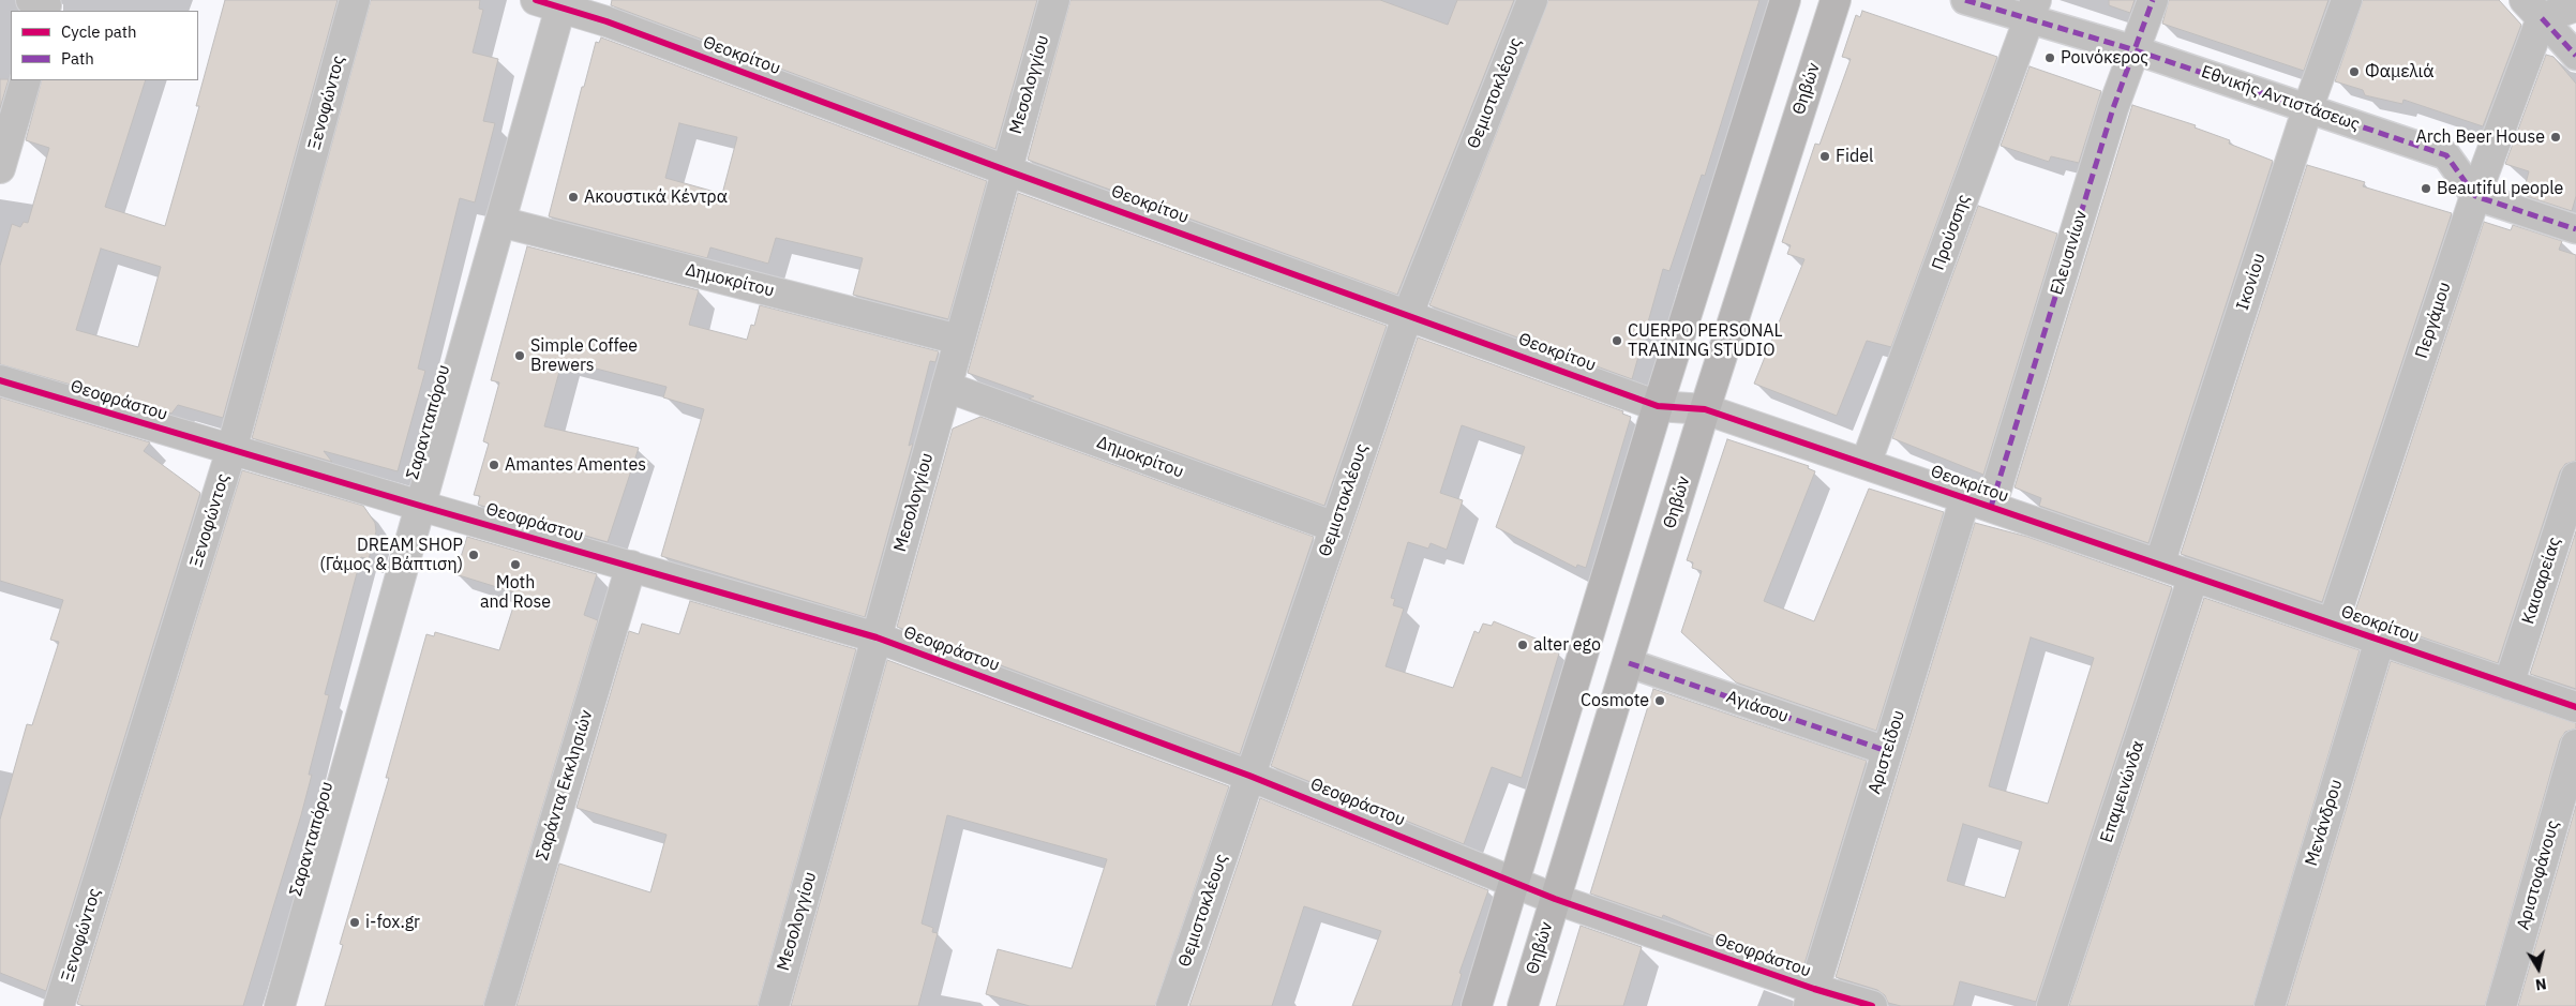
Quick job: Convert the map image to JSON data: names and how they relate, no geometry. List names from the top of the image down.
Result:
{
  "streets": {
    "main road": ["Θηβών"],
    "street": [
      "Θεοκρίτου",
      "Μεσολογγίου",
      "Θεμιστοκλέους",
      "Εθνικής Αντιστάσεως",
      "Ξενοφώντος",
      "Προύσσης",
      "Ελευσινίων",
      "Δημοκρίτου",
      "Ικονίου",
      "Περγάμου",
      "Θεοφράστου",
      "Σαρανταπόρου",
      "Καισαρείας",
      "Αγιάσου",
      "Αριστείδου",
      "Σαράντα Εκκλησιών",
      "Επαμεινώνδα",
      "Μενάνδρου",
      "Αριστοφάνους"
    ]
  },
  "crossings": [
    ["Θεοκρίτου", "Μεσολογγίου"],
    ["Θεοκρίτου", "Θηβών"],
    ["Θεοκρίτου", "Θεμιστοκλέους"],
    ["Θεοκρίτου", "Προύσσης"],
    ["Θεοκρίτου", "Ελευσινίων"],
    ["Θεοκρίτου", "Ικονίου"],
    ["Θεοκρίτου", "Περγάμου"],
    ["Θεοκρίτου", "Σαρανταπόρου"],
    ["Θεοκρίτου", "Καισαρείας"],
    ["Θεοκρίτου", "Αριστείδου"],
    ["Θεοκρίτου", "Επαμεινώνδα"],
    ["Θεοκρίτου", "Μενάνδρου"],
    ["Μεσολογγίου", "Δημοκρίτου"],
    ["Μεσολογγίου", "Θεοφράστου"],
    ["Θηβών", "Θεοφράστου"],
    ["Θηβών", "Αγιάσου"],
    ["Θεμιστοκλέους", "Δημοκρίτου"],
    ["Θεμιστοκλέους", "Θεοφράστου"],
    ["Εθνικής Αντιστάσεως", "Προύσσης"],
    ["Εθνικής Αντιστάσεως", "Ελευσινίων"],
    ["Εθνικής Αντιστάσεως", "Ικονίου"],
    ["Εθνικής Αντιστάσεως", "Περγάμου"],
    ["Ξενοφώντος", "Θεοφράστου"],
    ["Ελευσινίων", "Αριστείδου"],
    ["Δημοκρίτου", "Σαρανταπόρου"],
    ["Θεοφράστου", "Σαρανταπόρου"],
    ["Θεοφράστου", "Αριστείδου"],
    ["Θεοφράστου", "Σαράντα Εκκλησιών"],
    ["Αγιάσου", "Αριστείδου"]
  ],
  "places": [
    "Ροινόκερος",
    "Φαμελιά",
    "Arch Beer House",
    "Fidel",
    "Beautiful people",
    "Ακουστικά Κέντρα",
    "CUERPO PERSONAL TRAINING STUDIO",
    "Simple Coffee Brewers",
    "Amantes Amentes",
    "DREAM SHOP (Γάμος & Βάπτιση)",
    "Moth and Rose",
    "alter ego",
    "Cosmote",
    "i-fox.gr"
  ],
  "legend": ["Cycle path", "Path"],
  "north": "bottom"
}
